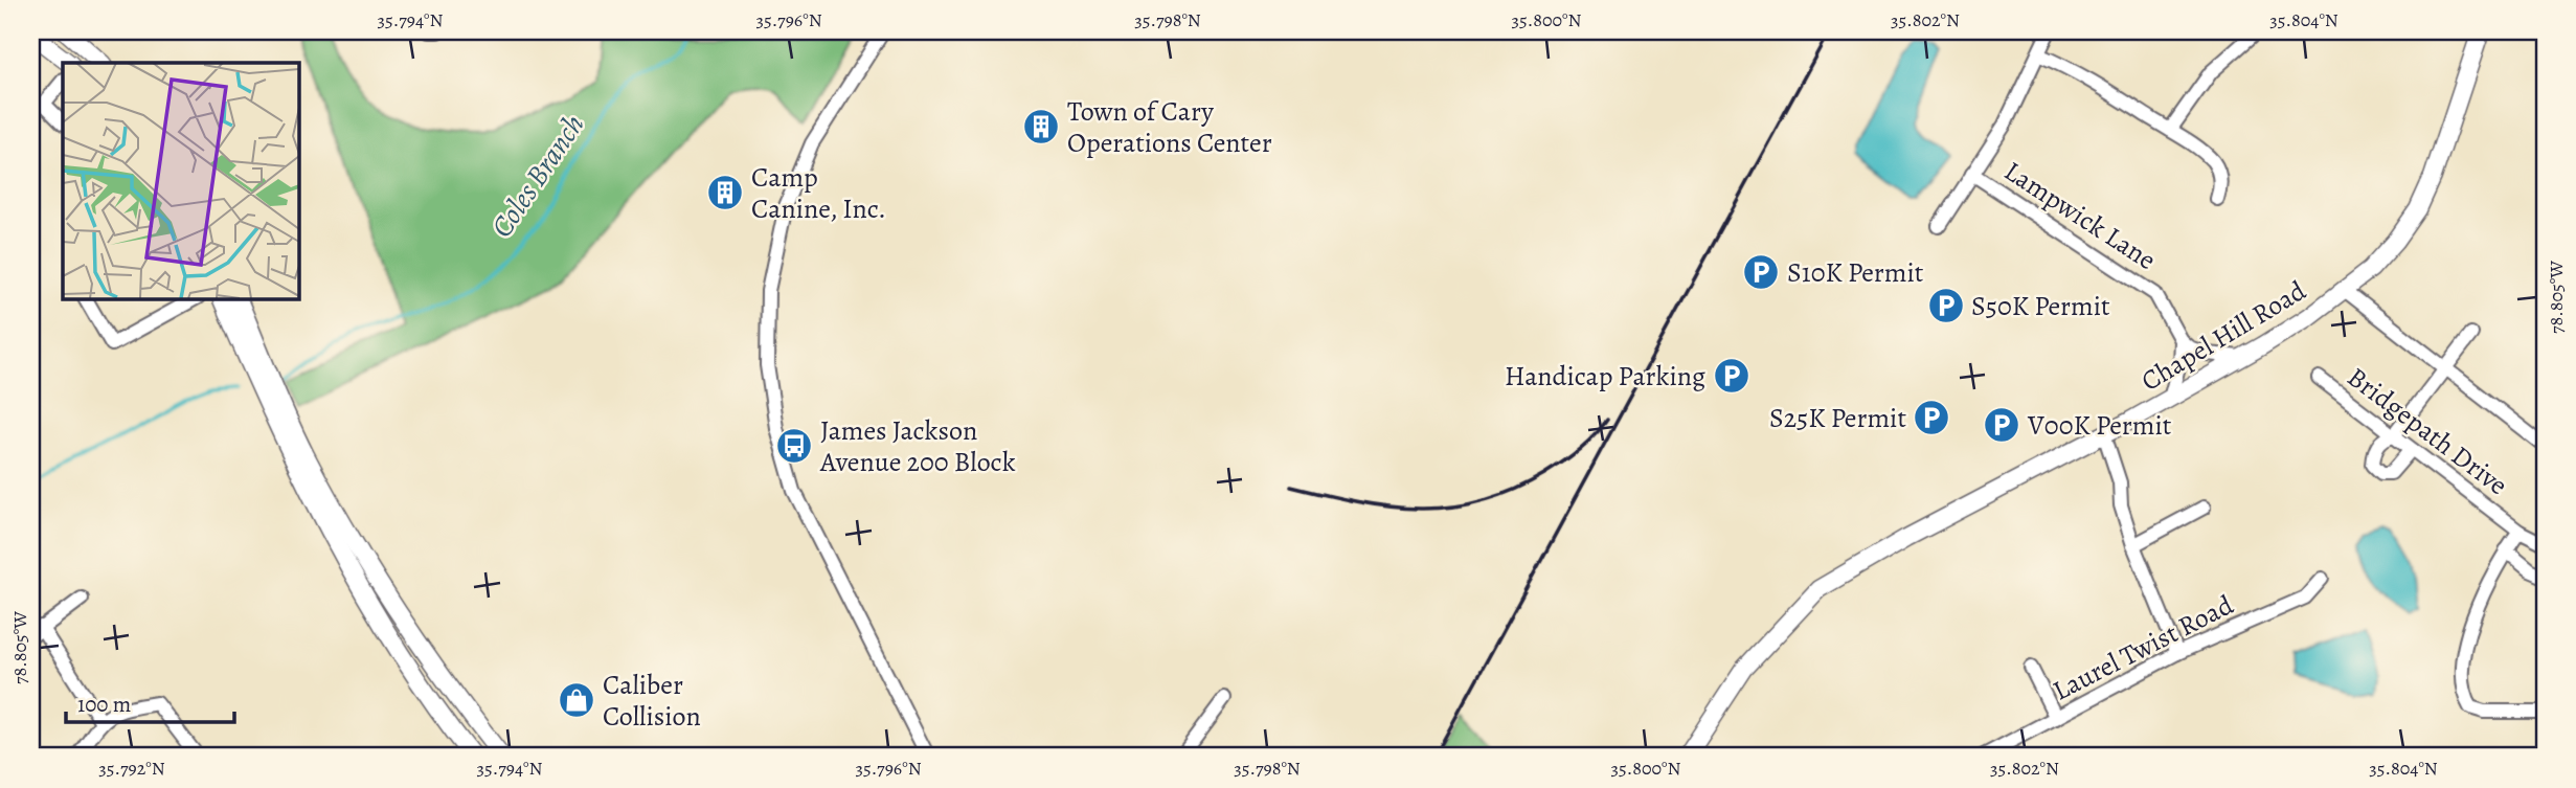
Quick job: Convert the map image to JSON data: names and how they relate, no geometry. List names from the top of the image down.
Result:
{
  "streets": {
    "main road": ["Chapel Hill Road"],
    "street": ["Lampwick Lane", "Bridgepath Drive", "Laurel Twist Road"]
  },
  "water": ["Coles Branch"],
  "places": {
    "building": ["Town of Cary Operations Center", "Camp Canine, Inc."],
    "parking": [
      "S10K Permit",
      "S50K Permit",
      "Handicap Parking",
      "S25K Permit",
      "V00K Permit"
    ],
    "bus stop": ["James Jackson Avenue 200 Block"],
    "shop": ["Caliber Collision"]
  },
  "scale_bar": "100 m",
  "coordinates": [
    "35.794°N",
    "35.796°N",
    "35.798°N",
    "35.800°N",
    "35.802°N",
    "35.804°N",
    "78.805°W",
    "35.792°N"
  ]
}
